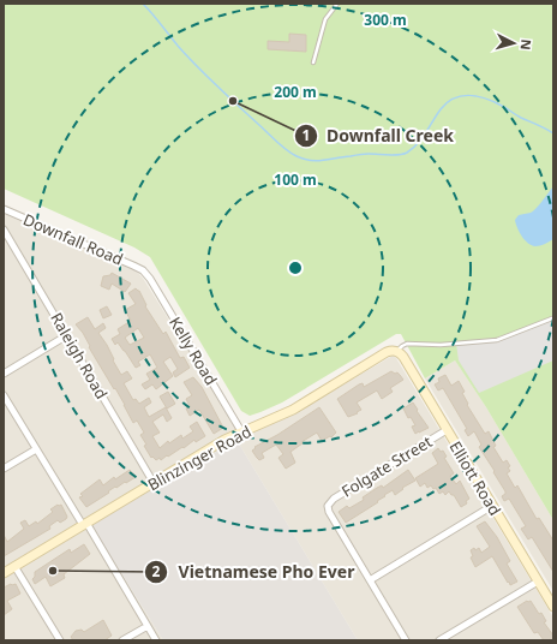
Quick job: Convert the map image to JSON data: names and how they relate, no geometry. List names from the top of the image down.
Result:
{
  "streets": {
    "street": [
      "Downfall Road",
      "Kelly Road",
      "Raleigh Road",
      "Blinzinger Road",
      "Folgate Street",
      "Elliott Road"
    ]
  },
  "crossings": [
    ["Downfall Road", "Kelly Road"],
    ["Kelly Road", "Blinzinger Road"],
    ["Raleigh Road", "Blinzinger Road"],
    ["Blinzinger Road", "Elliott Road"],
    ["Folgate Street", "Elliott Road"]
  ],
  "places": ["Downfall Creek", "Vietnamese Pho Ever"],
  "north": "right",
  "rings": ["300 m", "200 m", "100 m"]
}
